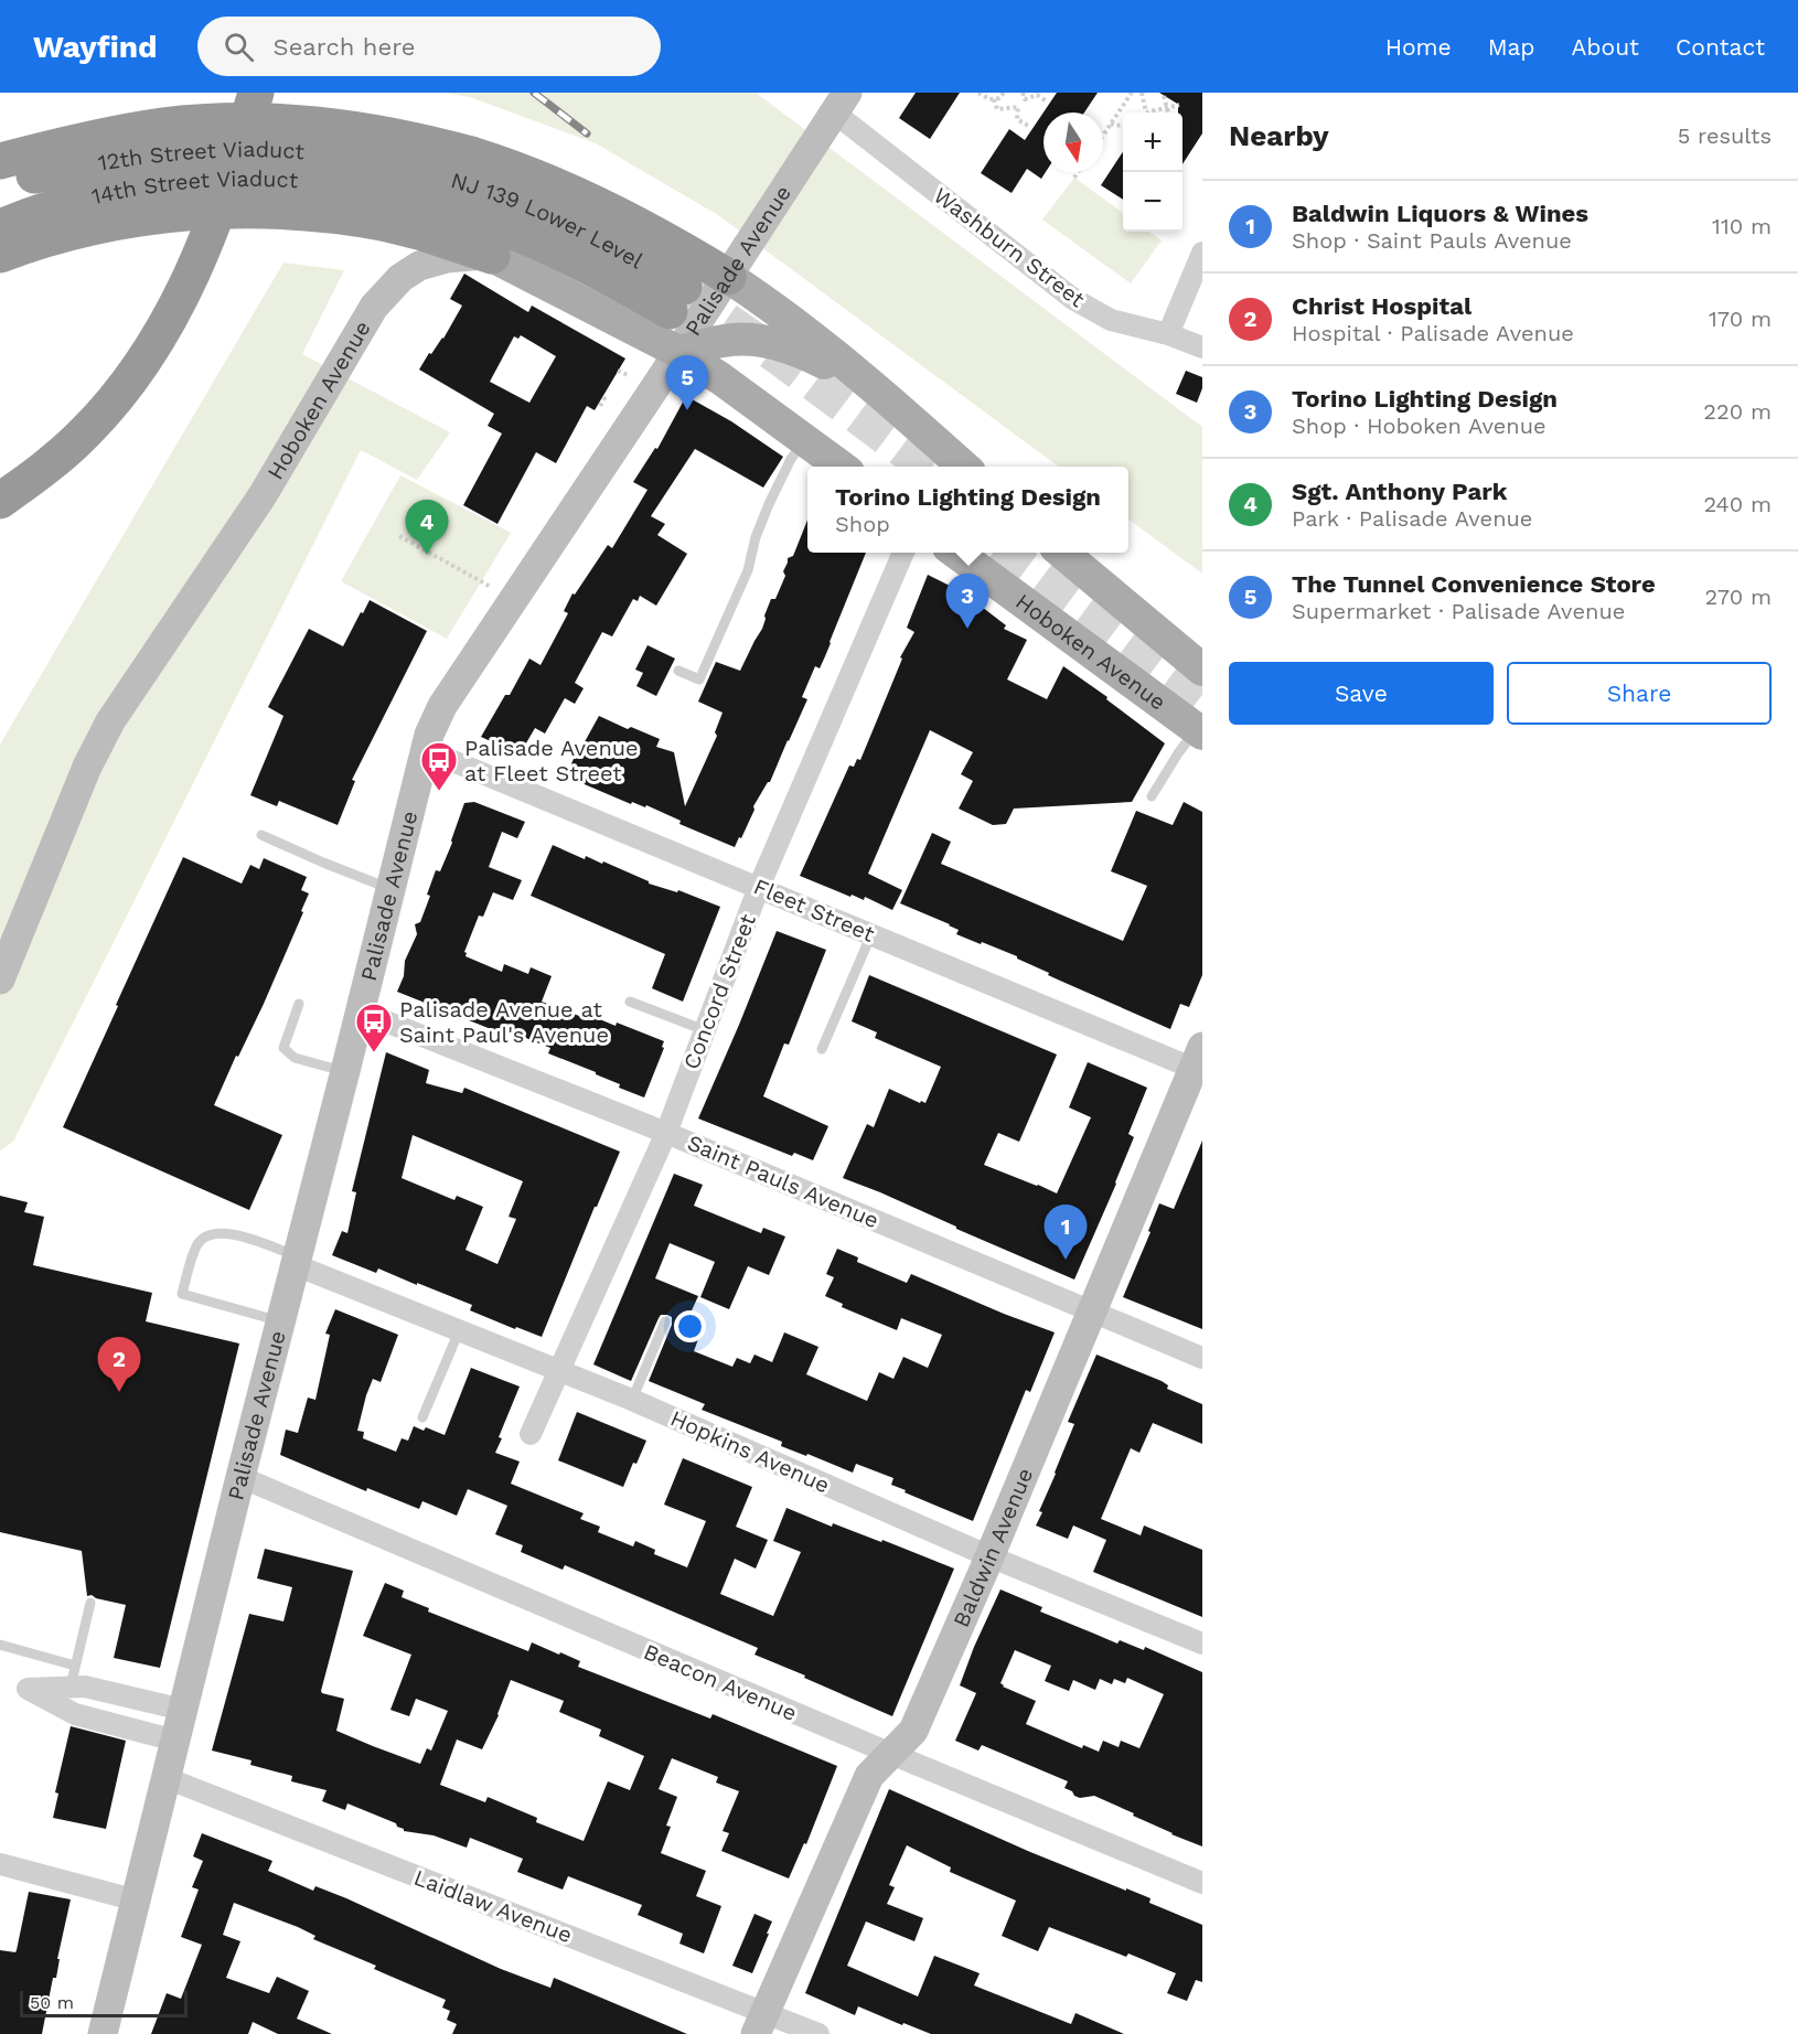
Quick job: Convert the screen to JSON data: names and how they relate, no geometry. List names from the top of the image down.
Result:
{
  "streets": {
    "highway": ["12th Street Viaduct", "14th Street Viaduct", "NJ 139 Lower Level"],
    "main road": ["Palisade Avenue", "Hoboken Avenue", "Baldwin Avenue"],
    "street": [
      "Washburn Street",
      "Fleet Street",
      "Concord Street",
      "Saint Pauls Avenue",
      "Hopkins Avenue",
      "Beacon Avenue",
      "Laidlaw Avenue"
    ]
  },
  "crossings": [
    ["12th Street Viaduct", "14th Street Viaduct"],
    ["12th Street Viaduct", "NJ 139 Lower Level"],
    ["14th Street Viaduct", "NJ 139 Lower Level"],
    ["Washburn Street", "Palisade Avenue"],
    ["Palisade Avenue", "Hoboken Avenue"],
    ["Palisade Avenue", "Fleet Street"],
    ["Palisade Avenue", "Saint Pauls Avenue"],
    ["Palisade Avenue", "Hopkins Avenue"],
    ["Palisade Avenue", "Beacon Avenue"],
    ["Palisade Avenue", "Laidlaw Avenue"],
    ["Fleet Street", "Concord Street"],
    ["Fleet Street", "Baldwin Avenue"],
    ["Concord Street", "Saint Pauls Avenue"],
    ["Concord Street", "Hopkins Avenue"],
    ["Saint Pauls Avenue", "Baldwin Avenue"],
    ["Hopkins Avenue", "Baldwin Avenue"],
    ["Baldwin Avenue", "Beacon Avenue"],
    ["Baldwin Avenue", "Laidlaw Avenue"]
  ],
  "places": {
    "bus stop": ["Palisade Avenue at Fleet Street", "Palisade Avenue at Saint Paul's Avenue"]
  },
  "scale_bar": "50 m",
  "north": "bottom",
  "page": {
    "header": "Wayfind",
    "search": "Search here",
    "nav": [
      "Home",
      "Map",
      "About",
      "Contact"
    ],
    "heading": ["Nearby", "5 results"],
    "map_buttons": ["+", "−"],
    "list": [
      {
        "mark": "1",
        "name": "Baldwin Liquors & Wines",
        "note": "Shop · Saint Pauls Avenue",
        "value": "110 m"
      },
      {
        "mark": "2",
        "name": "Christ Hospital",
        "note": "Hospital · Palisade Avenue",
        "value": "170 m"
      },
      {
        "mark": "3",
        "name": "Torino Lighting Design",
        "note": "Shop · Hoboken Avenue",
        "value": "220 m"
      },
      {
        "mark": "4",
        "name": "Sgt. Anthony Park",
        "note": "Park · Palisade Avenue",
        "value": "240 m"
      },
      {
        "mark": "5",
        "name": "The Tunnel Convenience Store",
        "note": "Supermarket · Palisade Avenue",
        "value": "270 m"
      }
    ],
    "pins": [
      "5",
      "4",
      "3",
      "1",
      "2"
    ],
    "popup": ["Torino Lighting Design", "Shop"],
    "buttons": ["Save", "Share"],
    "scale": "50 m"
  }
}
